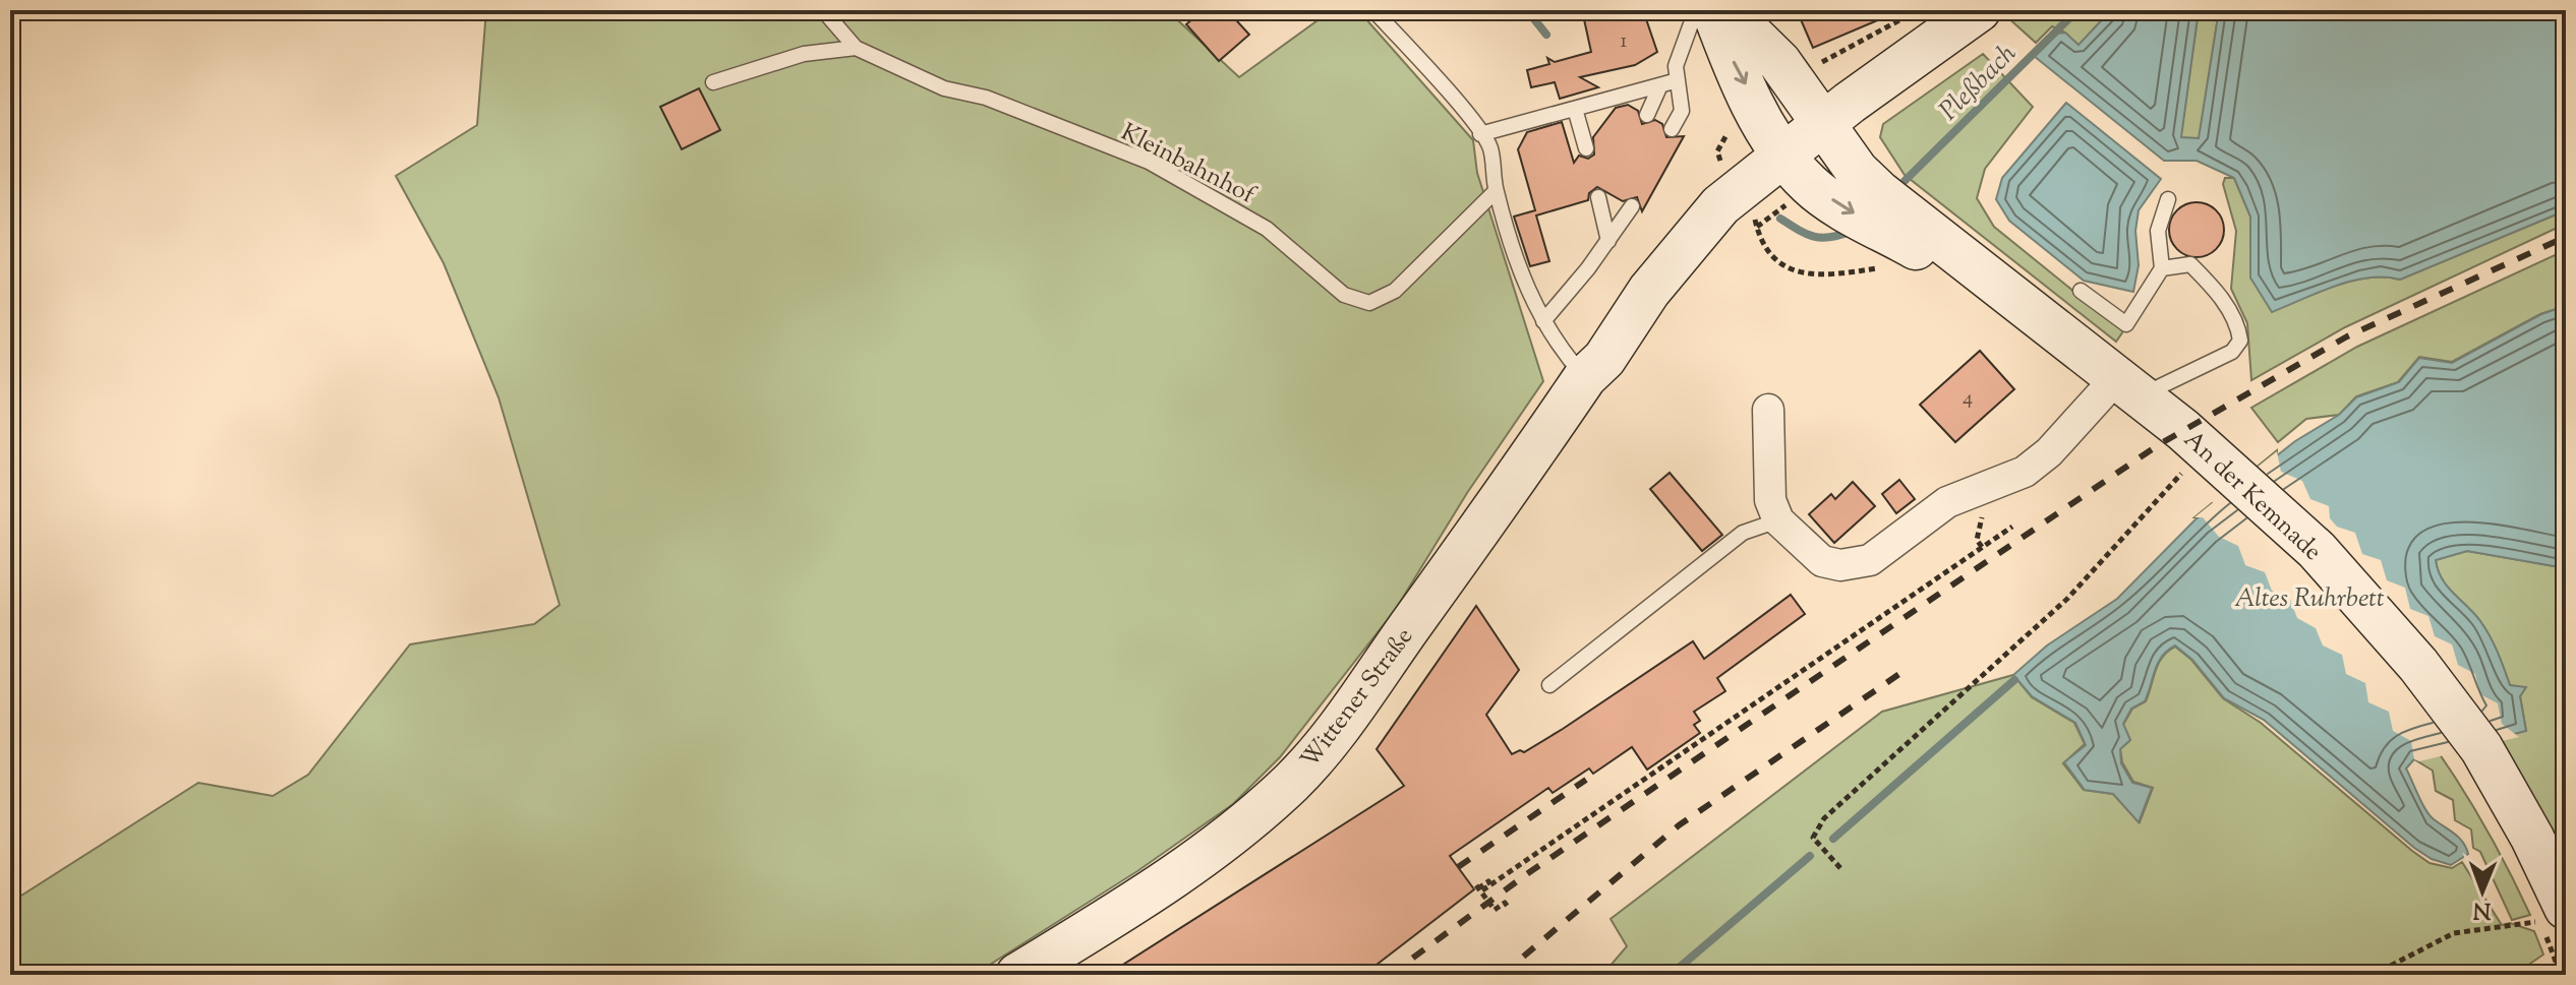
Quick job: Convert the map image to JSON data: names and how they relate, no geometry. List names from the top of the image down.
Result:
{
  "streets": {
    "main road": ["An der Kemnade", "Wittener Straße"],
    "lane": ["Kleinbahnhof"]
  },
  "crossings": [
    ["An der Kemnade", "Wittener Straße"]
  ],
  "water": ["Pleßbach", "Altes Ruhrbett"],
  "house_numbers": ["1", "4"],
  "north": "bottom"
}
